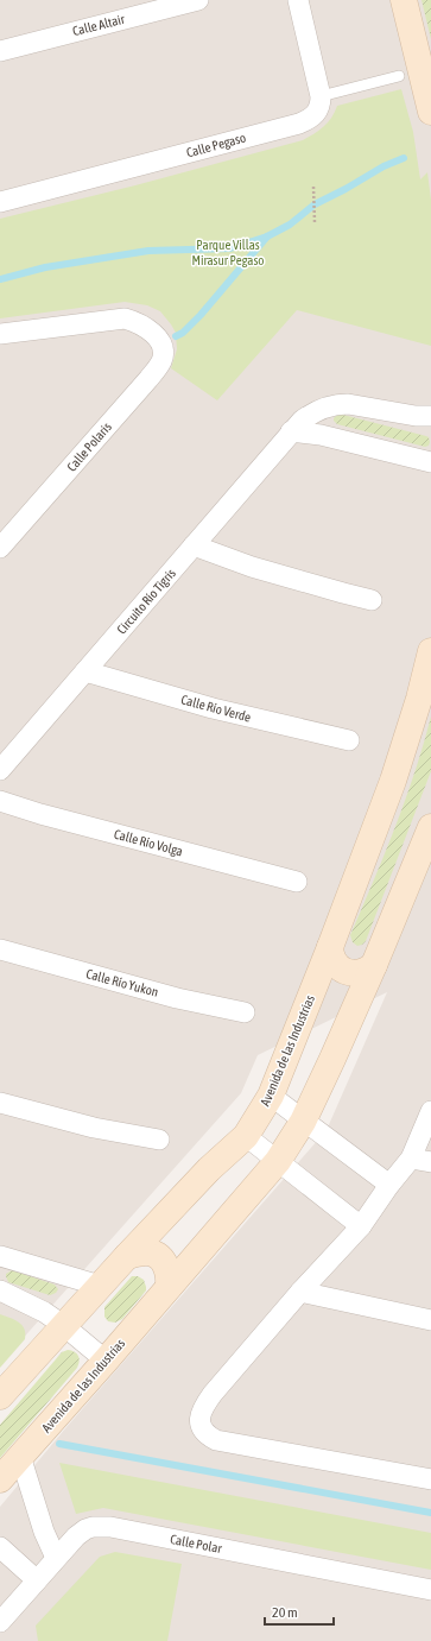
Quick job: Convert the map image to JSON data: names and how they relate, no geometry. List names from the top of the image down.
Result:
{
  "streets": {
    "street": [
      "Calle Altair",
      "Calle Pegaso",
      "Calle Polaris",
      "Circuito Río Tigris",
      "Calle Río Verde",
      "Calle Río Volga",
      "Calle Río Yukon",
      "Avenida de las Industrias",
      "Calle Polar"
    ]
  },
  "crossings": [
    ["Circuito Río Tigris", "Calle Río Verde"]
  ],
  "parks": ["Parque Villas Mirasur Pegaso"],
  "scale_bar": "20 m"
}
